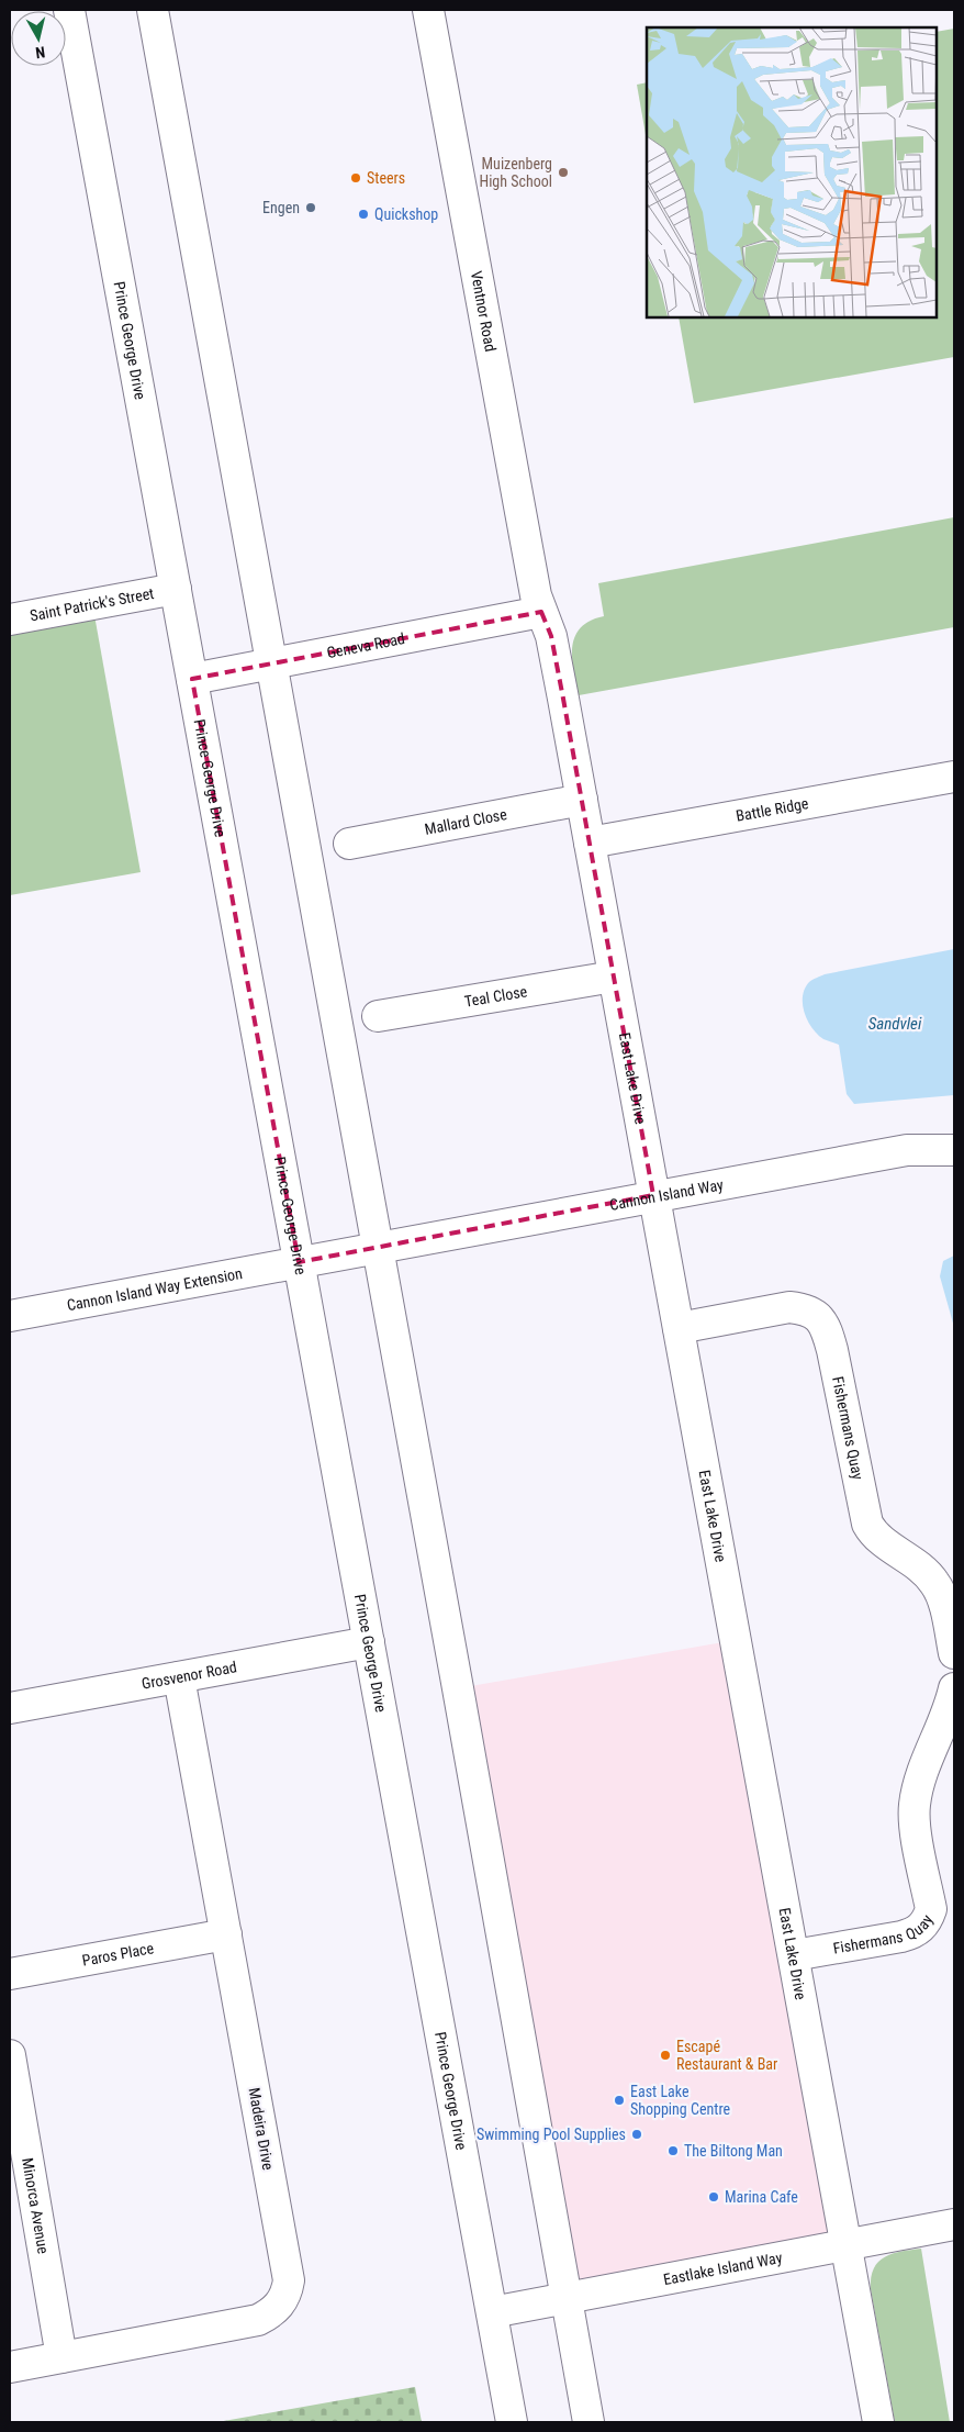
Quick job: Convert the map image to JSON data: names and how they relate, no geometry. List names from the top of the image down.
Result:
{
  "streets": {
    "street": [
      "Ventnor Road",
      "Prince George Drive",
      "Saint Patrick's Street",
      "Geneva Road",
      "Battle Ridge",
      "Mallard Close",
      "Teal Close",
      "East Lake Drive",
      "Cannon Island Way",
      "Cannon Island Way Extension",
      "Fishermans Quay",
      "Grosvenor Road",
      "Paros Place",
      "Madeira Drive",
      "Minorca Avenue",
      "Eastlake Island Way"
    ]
  },
  "crossings": [
    ["Ventnor Road", "Geneva Road"],
    ["Ventnor Road", "East Lake Drive"],
    ["Prince George Drive", "Saint Patrick's Street"],
    ["Prince George Drive", "Geneva Road"],
    ["Prince George Drive", "Cannon Island Way"],
    ["Prince George Drive", "Cannon Island Way Extension"],
    ["Prince George Drive", "Grosvenor Road"],
    ["Prince George Drive", "Eastlake Island Way"],
    ["Geneva Road", "East Lake Drive"],
    ["Battle Ridge", "East Lake Drive"],
    ["Mallard Close", "East Lake Drive"],
    ["Teal Close", "East Lake Drive"],
    ["East Lake Drive", "Cannon Island Way"],
    ["East Lake Drive", "Fishermans Quay"],
    ["East Lake Drive", "Eastlake Island Way"],
    ["Cannon Island Way", "Cannon Island Way Extension"],
    ["Grosvenor Road", "Madeira Drive"],
    ["Paros Place", "Madeira Drive"],
    ["Madeira Drive", "Minorca Avenue"]
  ],
  "water": ["Sandvlei"],
  "places": [
    "Muizenberg High School",
    "Steers",
    "Engen",
    "Quickshop",
    "Escapé Restaurant & Bar",
    "East Lake Shopping Centre",
    "Swimming Pool Supplies",
    "The Biltong Man",
    "Marina Cafe"
  ],
  "north": "bottom"
}
